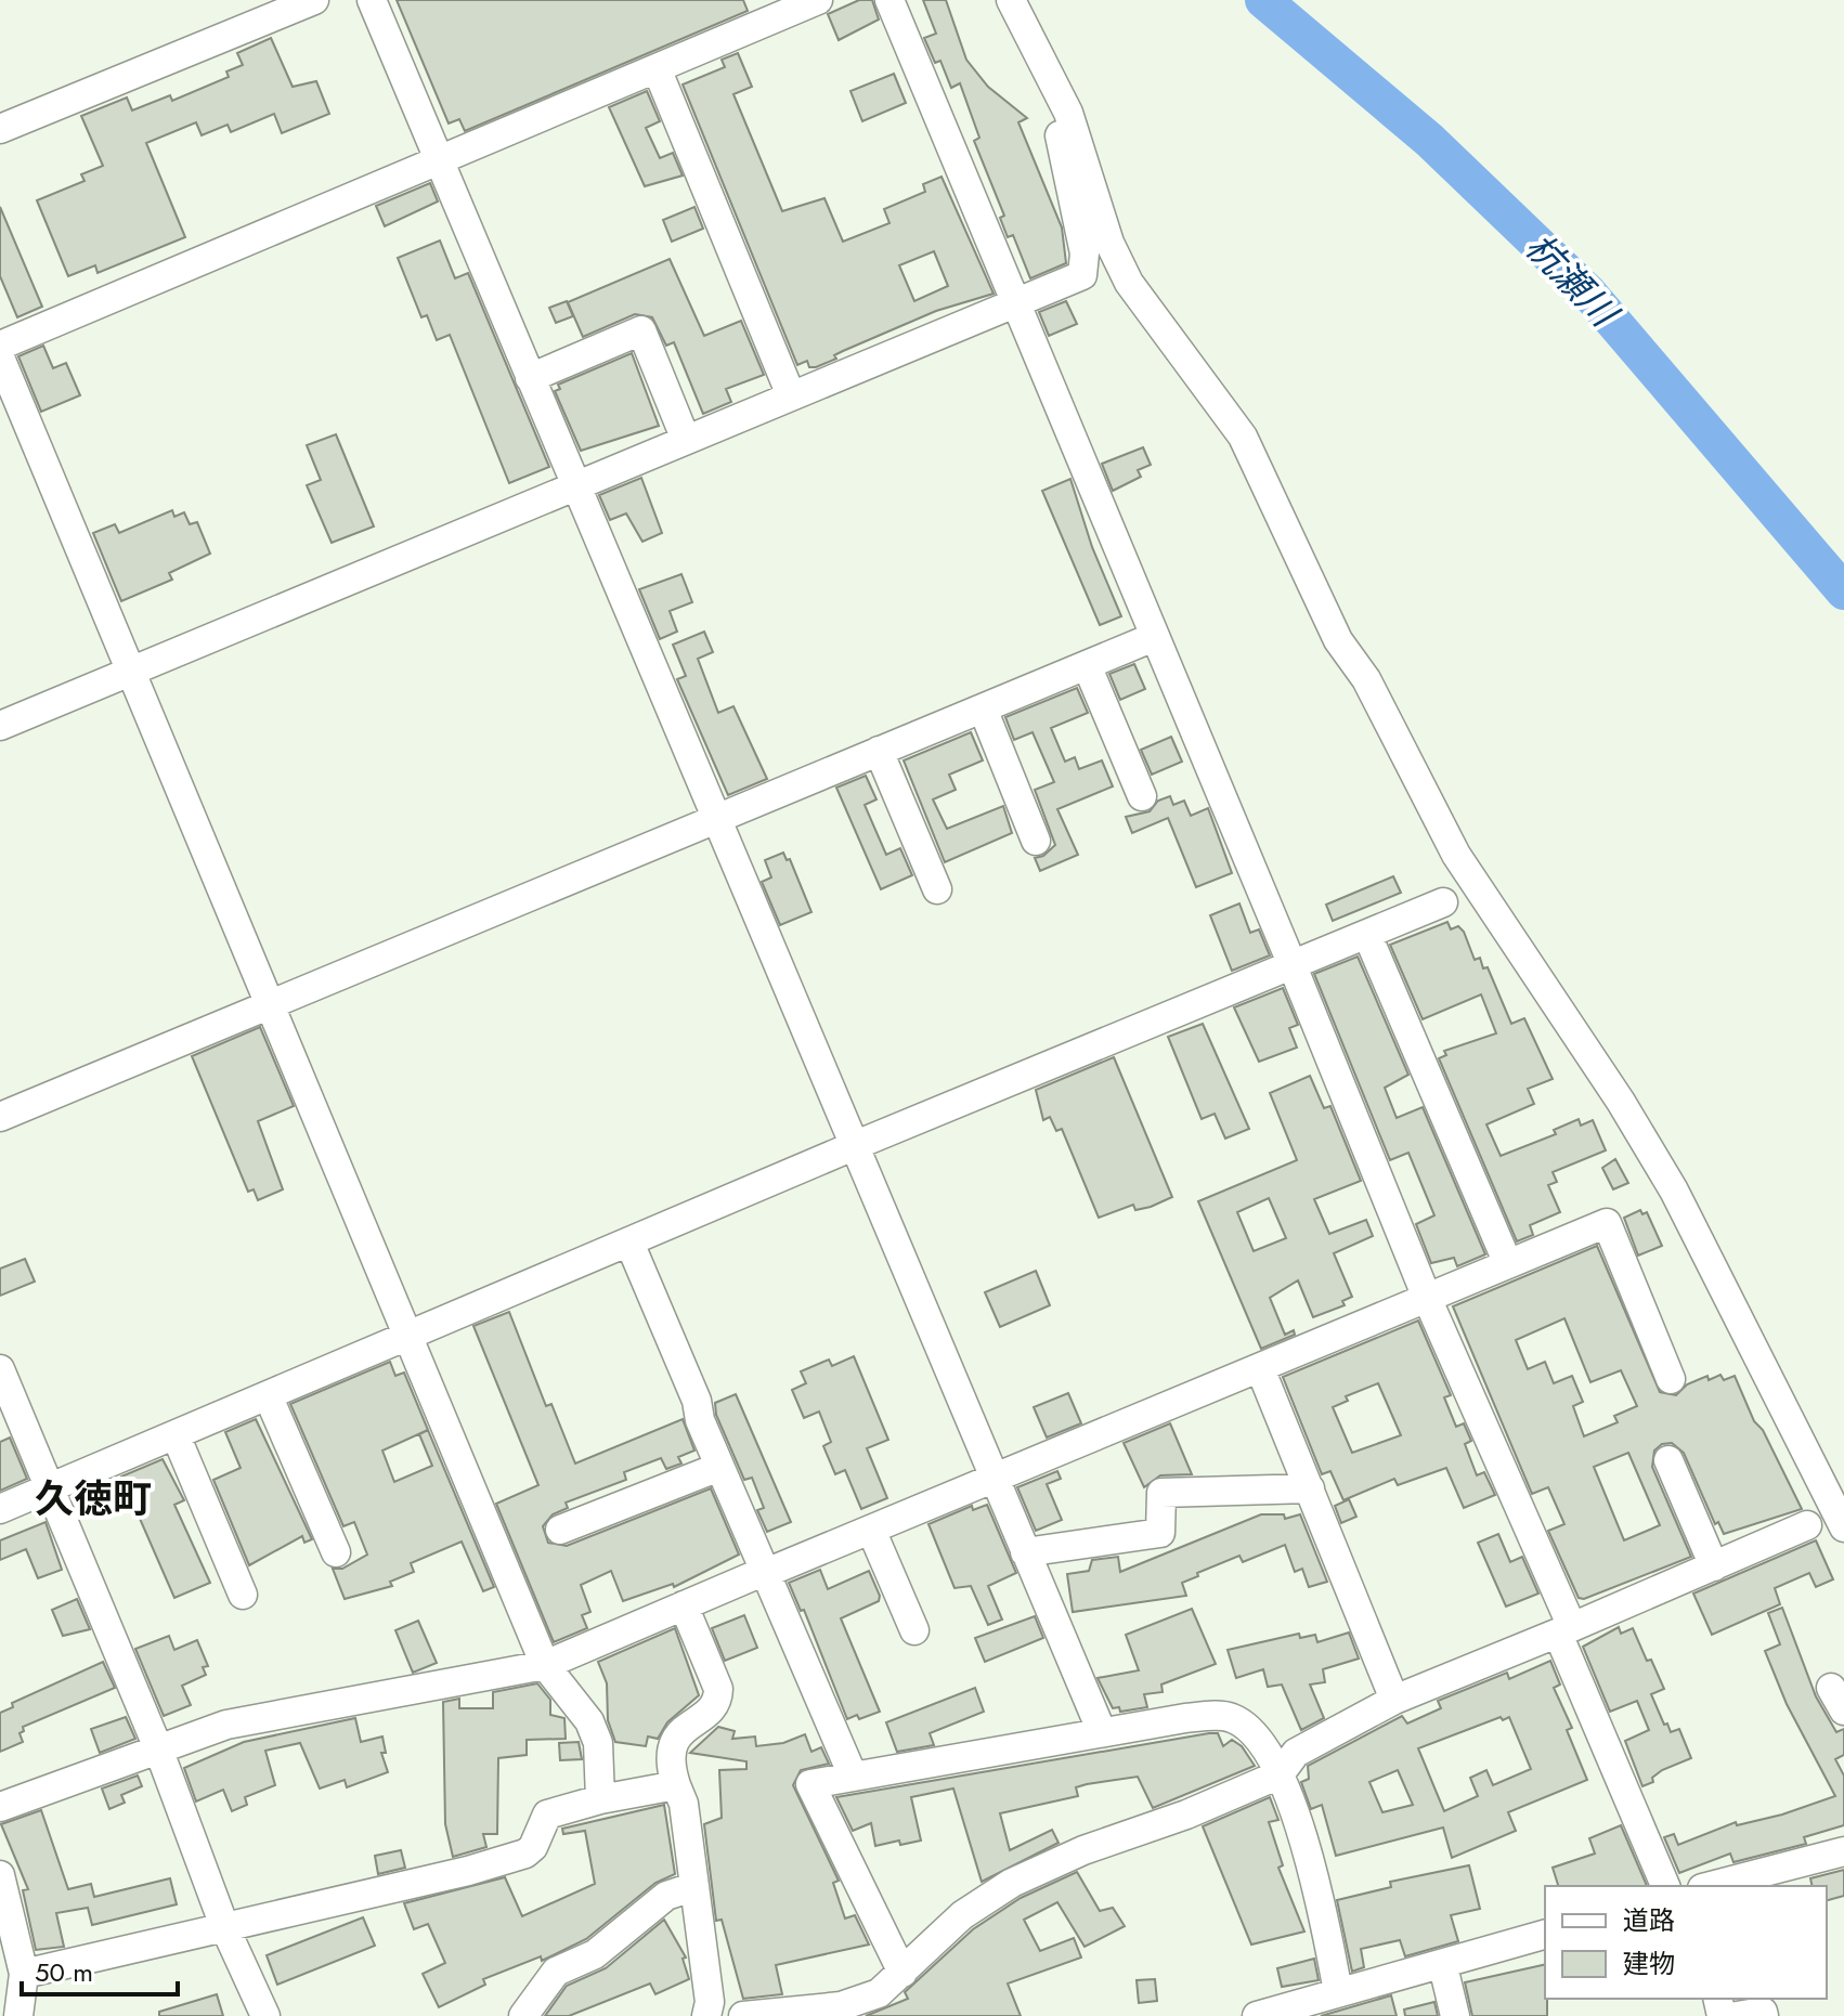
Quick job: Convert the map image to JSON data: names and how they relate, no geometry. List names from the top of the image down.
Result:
{
  "districts": ["久徳町"],
  "water": ["杭瀬川"],
  "legend": ["道路", "建物"],
  "scale_bar": "50 m"
}
